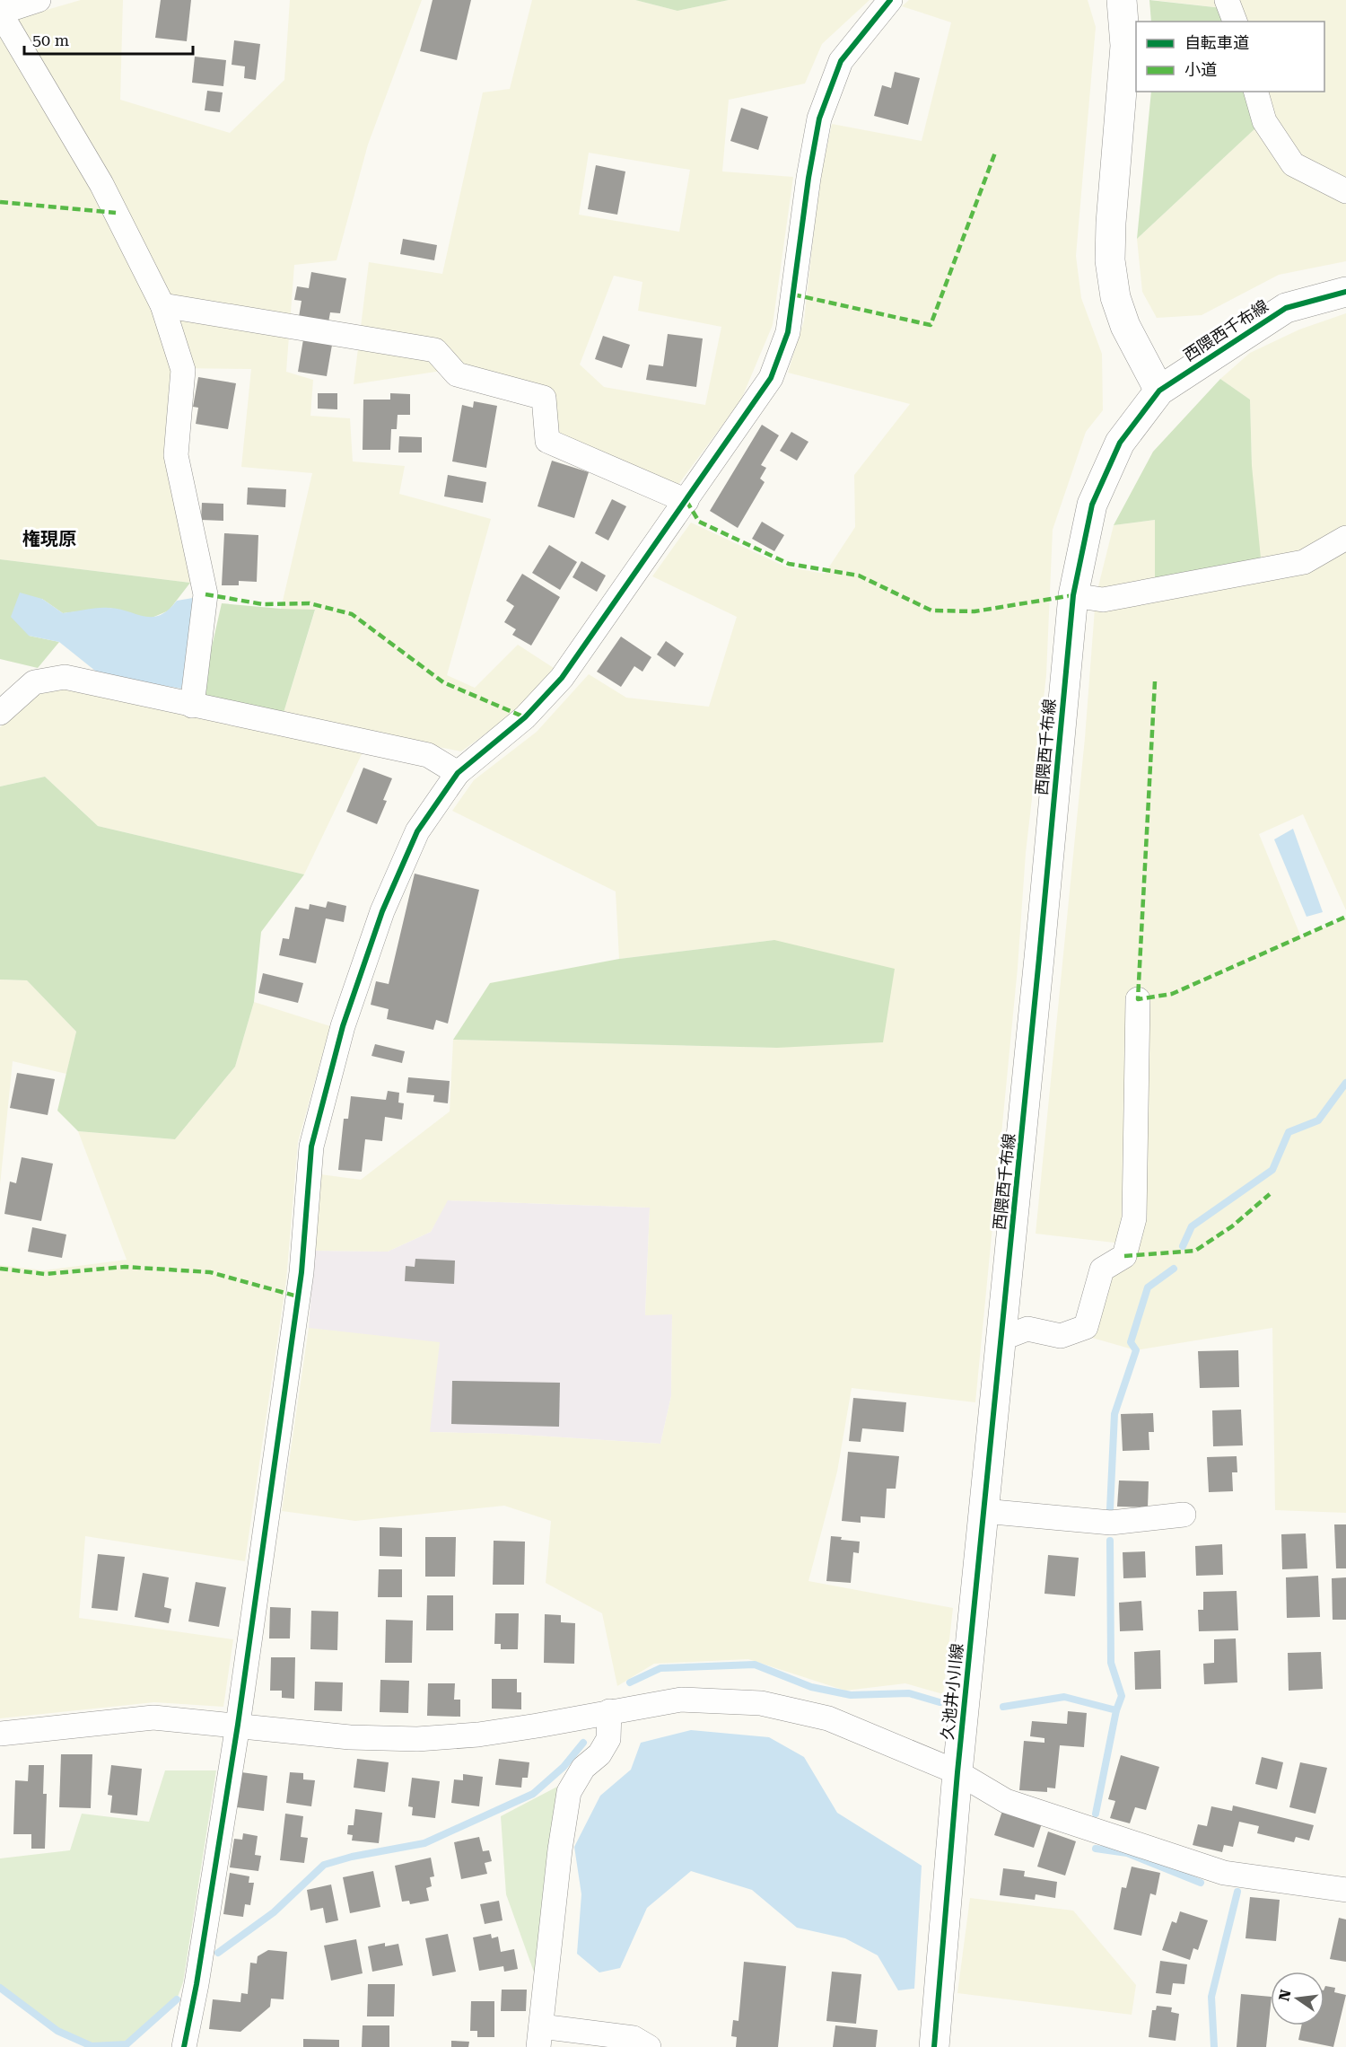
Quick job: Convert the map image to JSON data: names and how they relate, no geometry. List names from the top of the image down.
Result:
{
  "streets": {
    "street": ["西隈西千布線", "久池井小川線"]
  },
  "crossings": [
    ["西隈西千布線", "久池井小川線"]
  ],
  "districts": ["権現原"],
  "legend": ["自転車道", "小道"],
  "scale_bar": "50 m",
  "north": "left"
}
